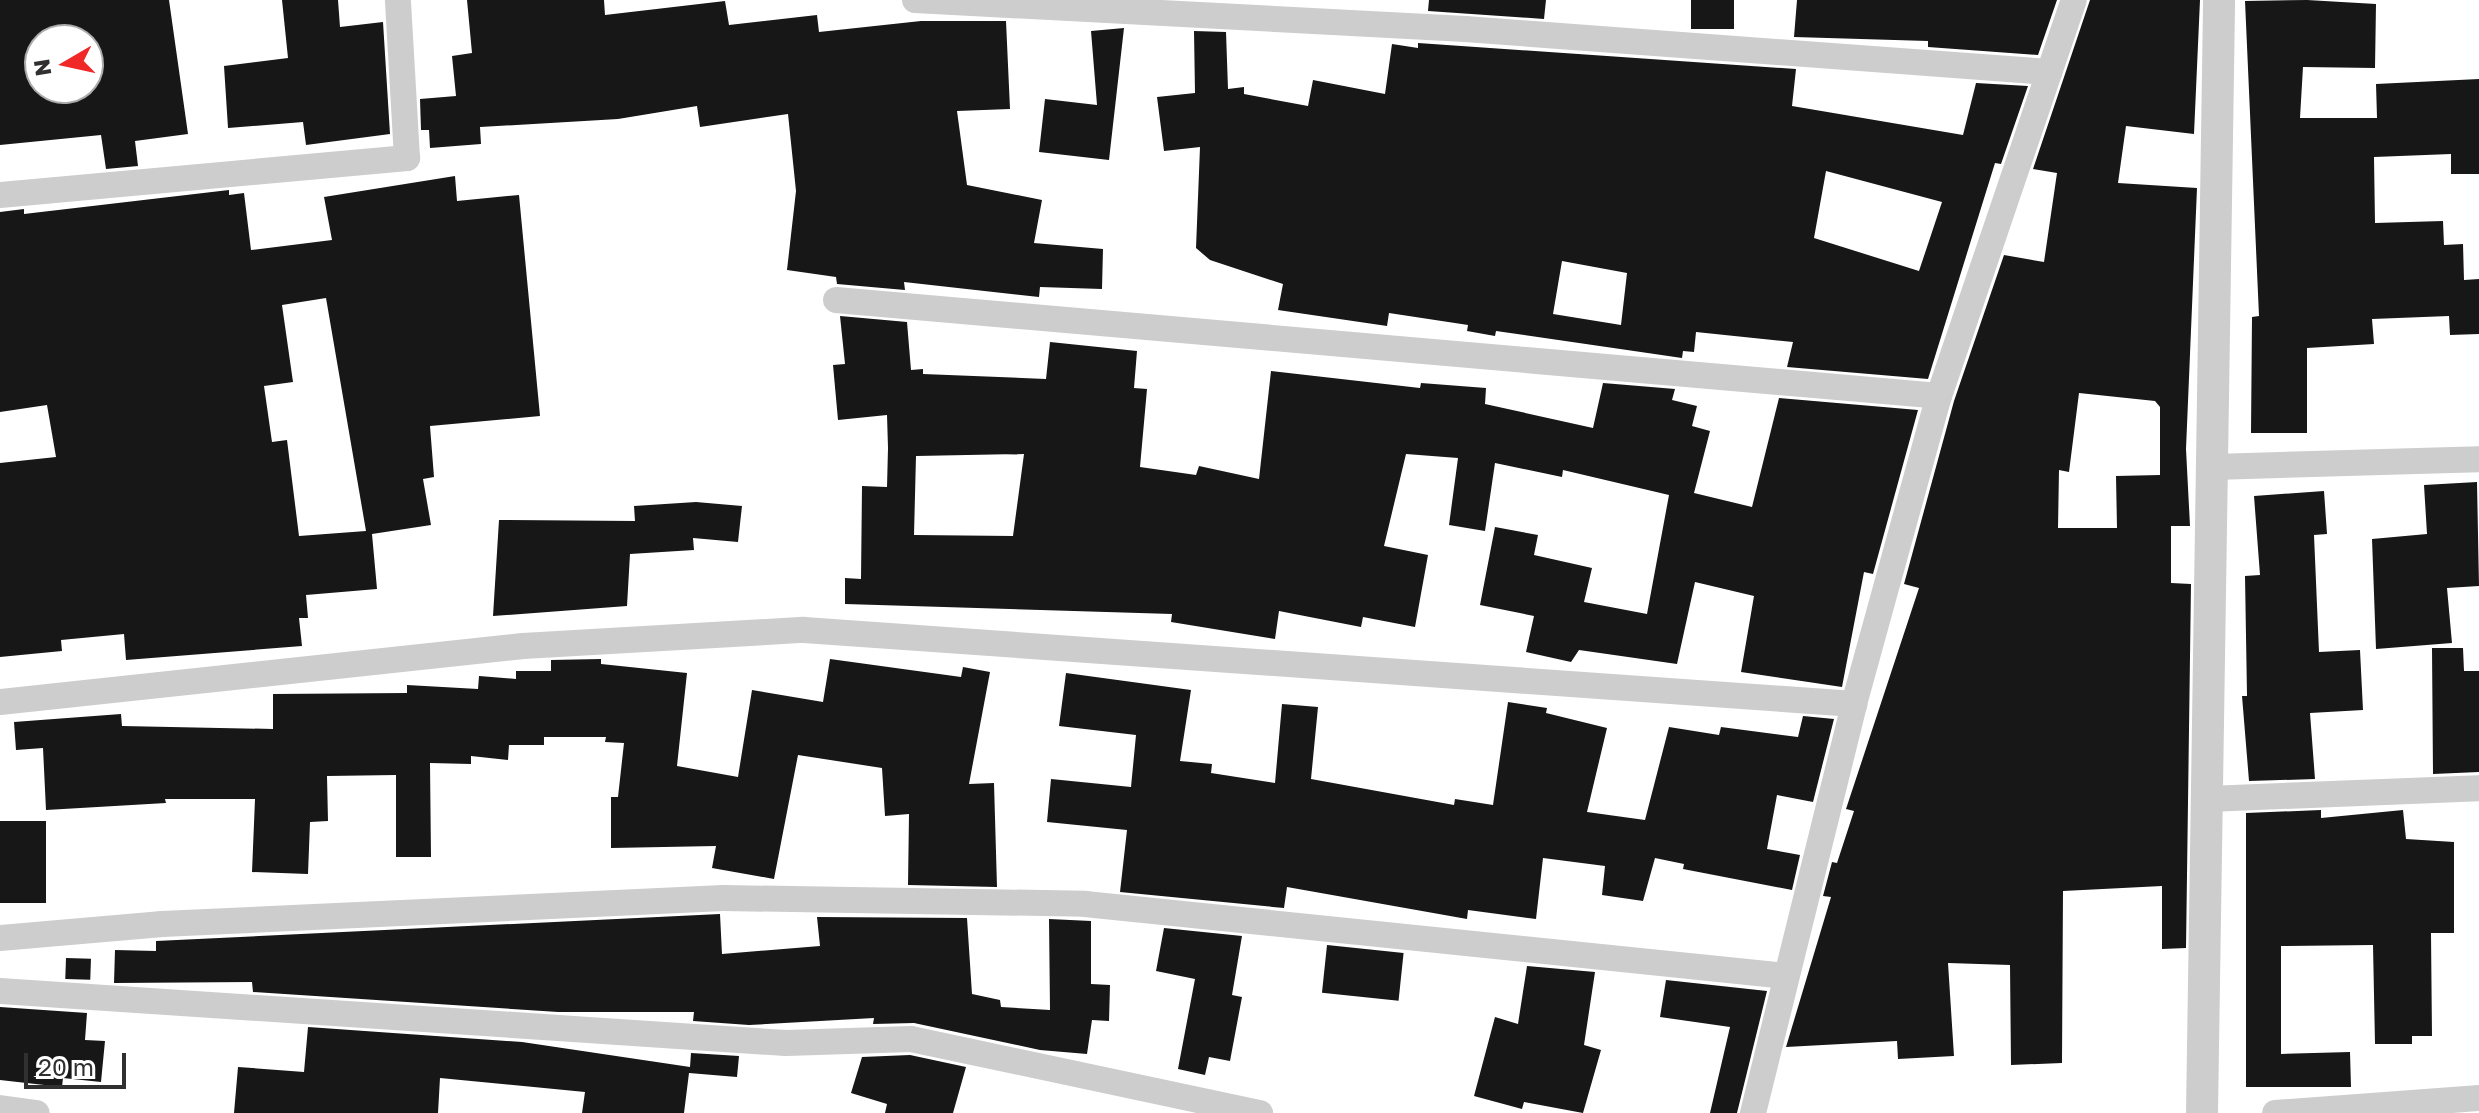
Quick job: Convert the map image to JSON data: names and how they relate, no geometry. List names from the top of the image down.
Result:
{
  "scale_bar": "20 m",
  "north": "left"
}
